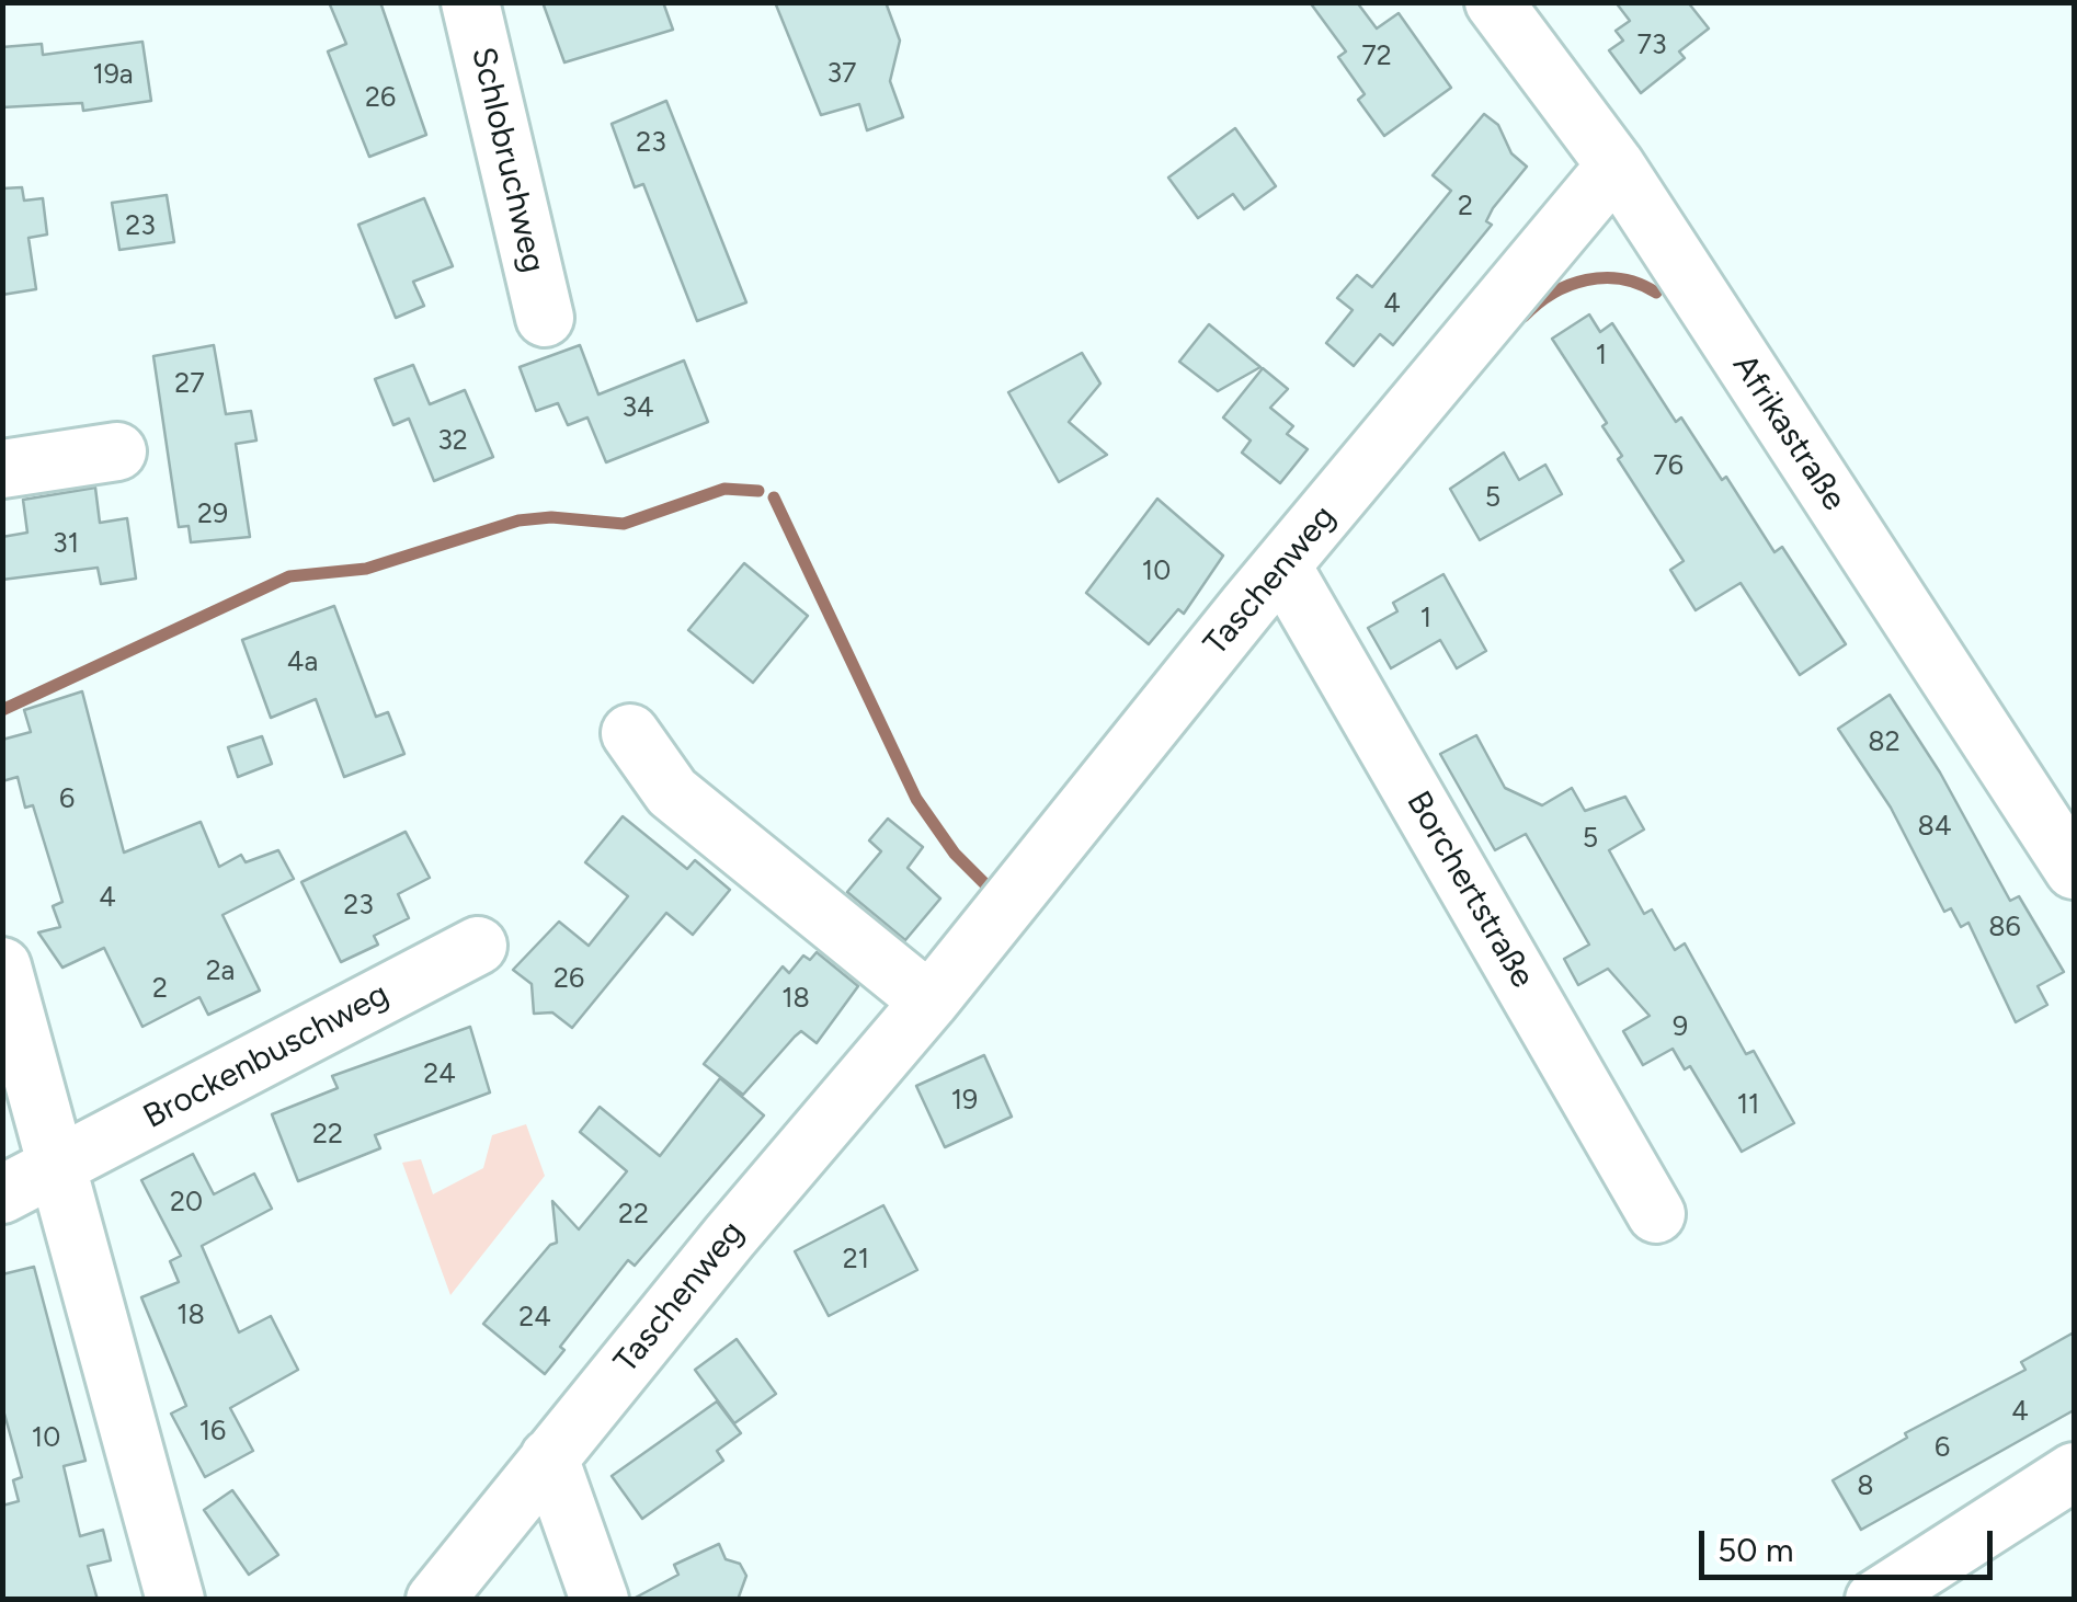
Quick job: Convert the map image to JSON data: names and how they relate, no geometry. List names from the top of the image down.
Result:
{
  "streets": {
    "street": [
      "Schlobruchweg",
      "Afrikastraße",
      "Taschenweg",
      "Borchertstraße",
      "Brockenbuschweg"
    ]
  },
  "crossings": [
    ["Afrikastraße", "Taschenweg"],
    ["Taschenweg", "Borchertstraße"]
  ],
  "house_numbers": [
    "73",
    "72",
    "37",
    "19a",
    "26",
    "23",
    "2",
    "23",
    "4",
    "1",
    "27",
    "34",
    "32",
    "76",
    "5",
    "29",
    "31",
    "10",
    "1",
    "4a",
    "82",
    "6",
    "84",
    "5",
    "4",
    "23",
    "86",
    "2a",
    "26",
    "2",
    "18",
    "9",
    "24",
    "19",
    "11",
    "22",
    "20",
    "22",
    "21",
    "18",
    "24",
    "4",
    "16",
    "10",
    "6",
    "8"
  ],
  "scale_bar": "50 m"
}
